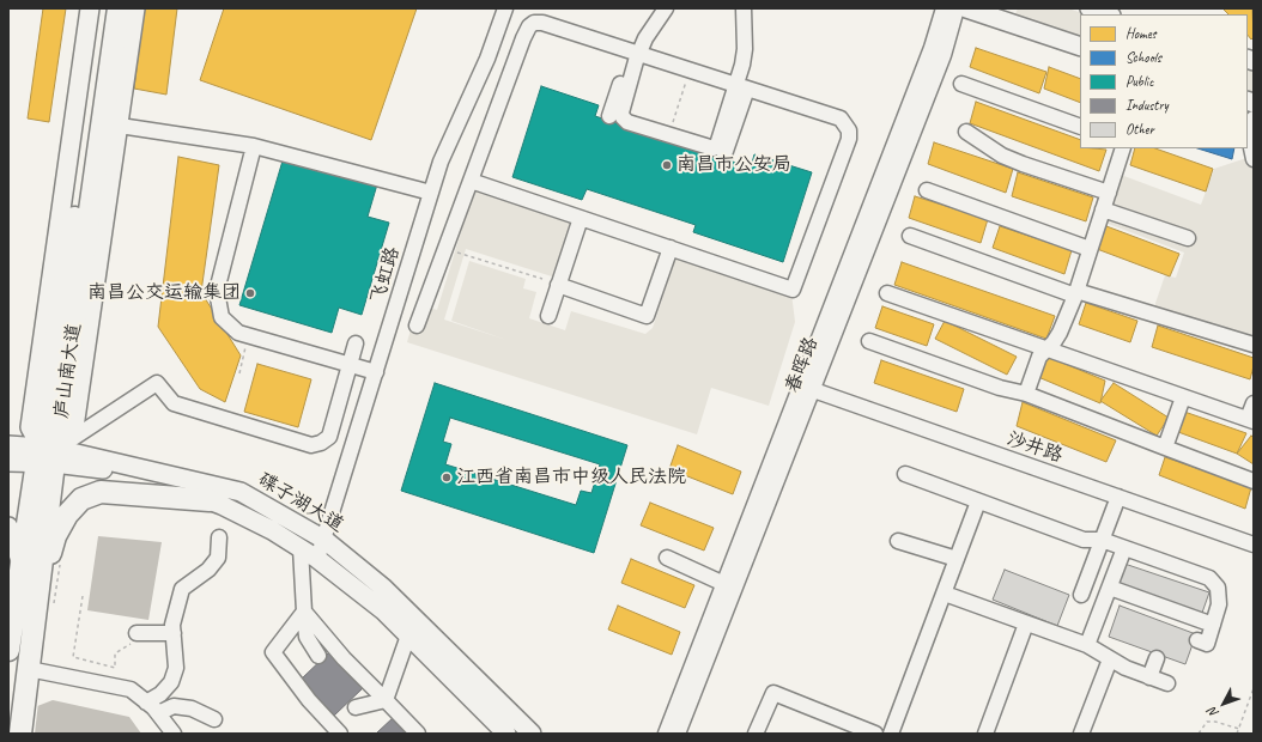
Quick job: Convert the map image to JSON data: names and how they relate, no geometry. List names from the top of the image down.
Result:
{
  "streets": {
    "highway": ["庐山南大道"],
    "main road": ["碟子湖大道"],
    "street": ["飞虹路", "春晖路", "沙井路"]
  },
  "crossings": [
    ["飞虹路", "碟子湖大道"],
    ["春晖路", "沙井路"],
    ["庐山南大道", "碟子湖大道"]
  ],
  "places": ["南昌市公安局", "南昌公交运输集团", "江西省南昌市中级人民法院"],
  "legend": [
    "Homes",
    "Schools",
    "Public",
    "Industry",
    "Other"
  ],
  "north": "bottom left"
}
